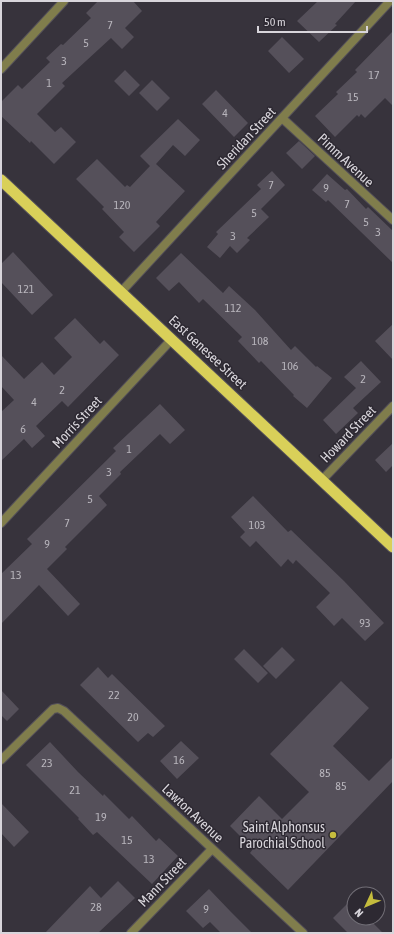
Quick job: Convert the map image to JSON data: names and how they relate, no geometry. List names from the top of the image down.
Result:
{
  "streets": {
    "highway": ["East Genesee Street"],
    "street": [
      "Sheridan Street",
      "Pimm Avenue",
      "Morris Street",
      "Howard Street",
      "Lawton Avenue",
      "Mann Street"
    ]
  },
  "crossings": [
    ["Sheridan Street", "Pimm Avenue"],
    ["Sheridan Street", "East Genesee Street"],
    ["East Genesee Street", "Morris Street"],
    ["East Genesee Street", "Howard Street"],
    ["Lawton Avenue", "Mann Street"]
  ],
  "places": ["Saint Alphonsus Parochial School"],
  "house_numbers": [
    "7",
    "5",
    "3",
    "17",
    "1",
    "15",
    "4",
    "7",
    "9",
    "7",
    "120",
    "5",
    "5",
    "3",
    "3",
    "121",
    "112",
    "108",
    "106",
    "2",
    "2",
    "4",
    "6",
    "1",
    "3",
    "5",
    "7",
    "103",
    "9",
    "13",
    "93",
    "22",
    "20",
    "16",
    "23",
    "85",
    "85",
    "21",
    "19",
    "15",
    "13",
    "28",
    "9"
  ],
  "scale_bar": "50 m",
  "north": "bottom left"
}
